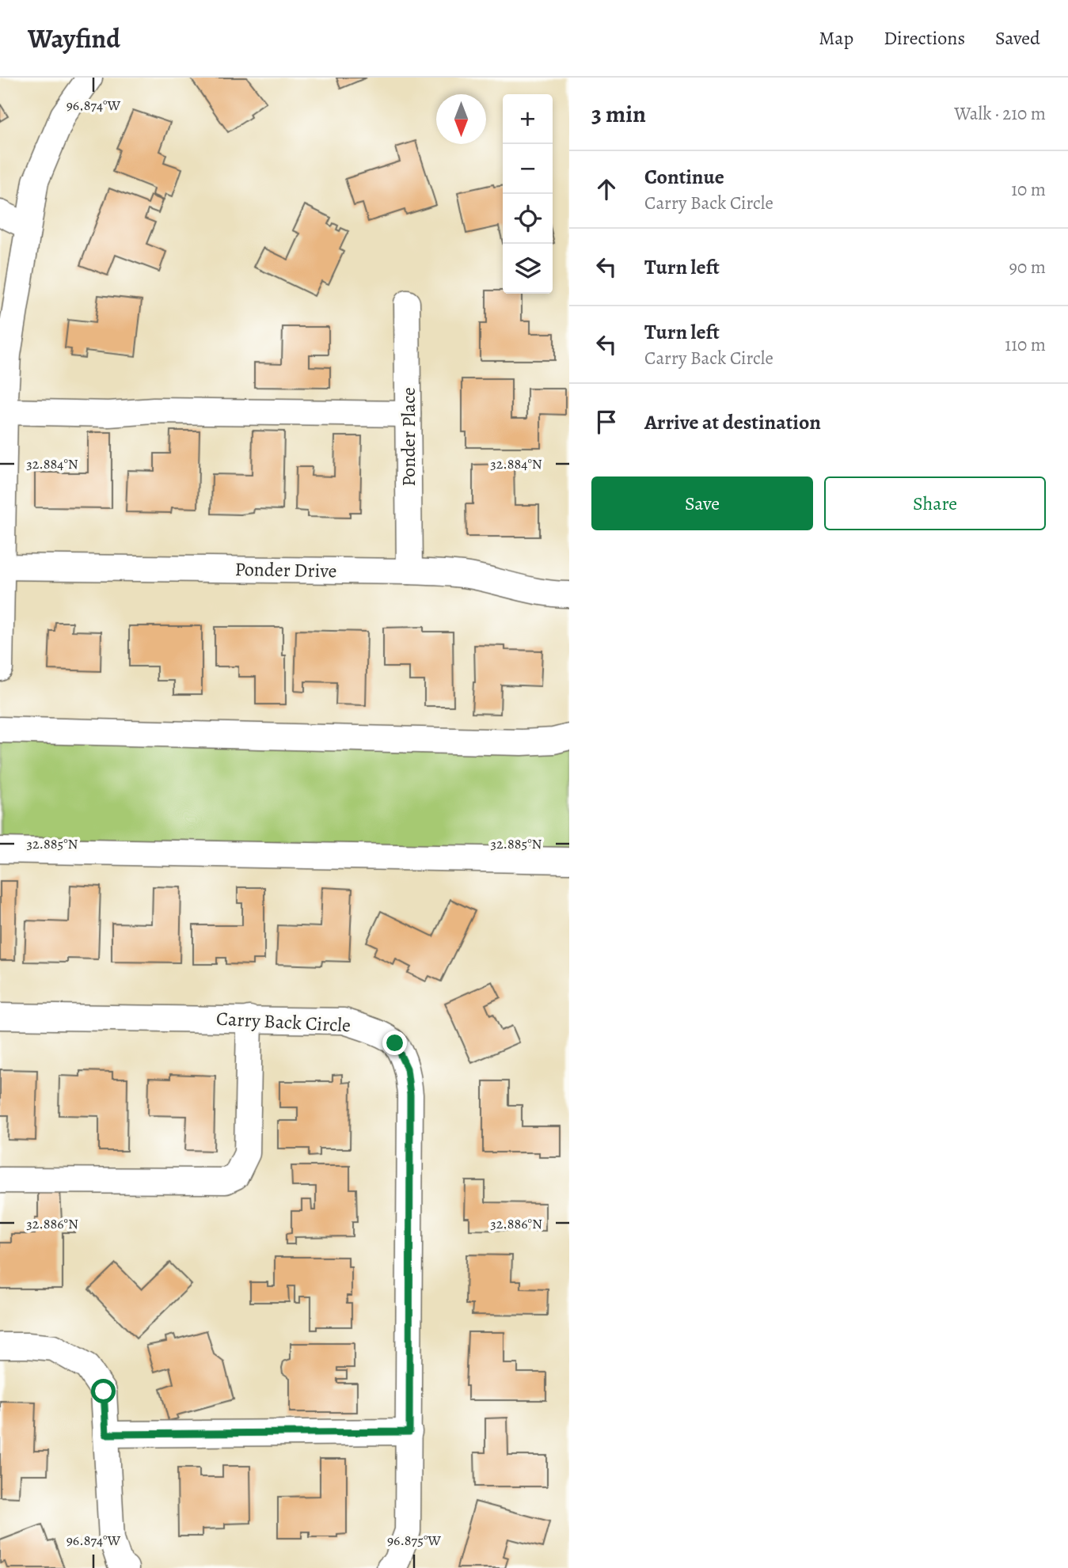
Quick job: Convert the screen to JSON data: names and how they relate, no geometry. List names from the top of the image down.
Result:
{
  "streets": {
    "street": ["Ponder Place", "Ponder Drive", "Carry Back Circle"]
  },
  "crossings": [
    ["Ponder Place", "Ponder Drive"]
  ],
  "north": "bottom",
  "page": {
    "header": "Wayfind",
    "nav": ["Map", "Directions", "Saved"],
    "heading": ["3 min", "Walk · 210 m"],
    "map_buttons": ["+", "−"],
    "list": [
      ["Continue", "Carry Back Circle", "10 m"],
      ["Turn left", "90 m"],
      ["Turn left", "Carry Back Circle", "110 m"],
      "Arrive at destination"
    ],
    "buttons": ["Save", "Share"]
  },
  "coordinates": [
    "96.874°W",
    "32.884°N",
    "32.885°N",
    "32.886°N",
    "96.875°W"
  ]
}
